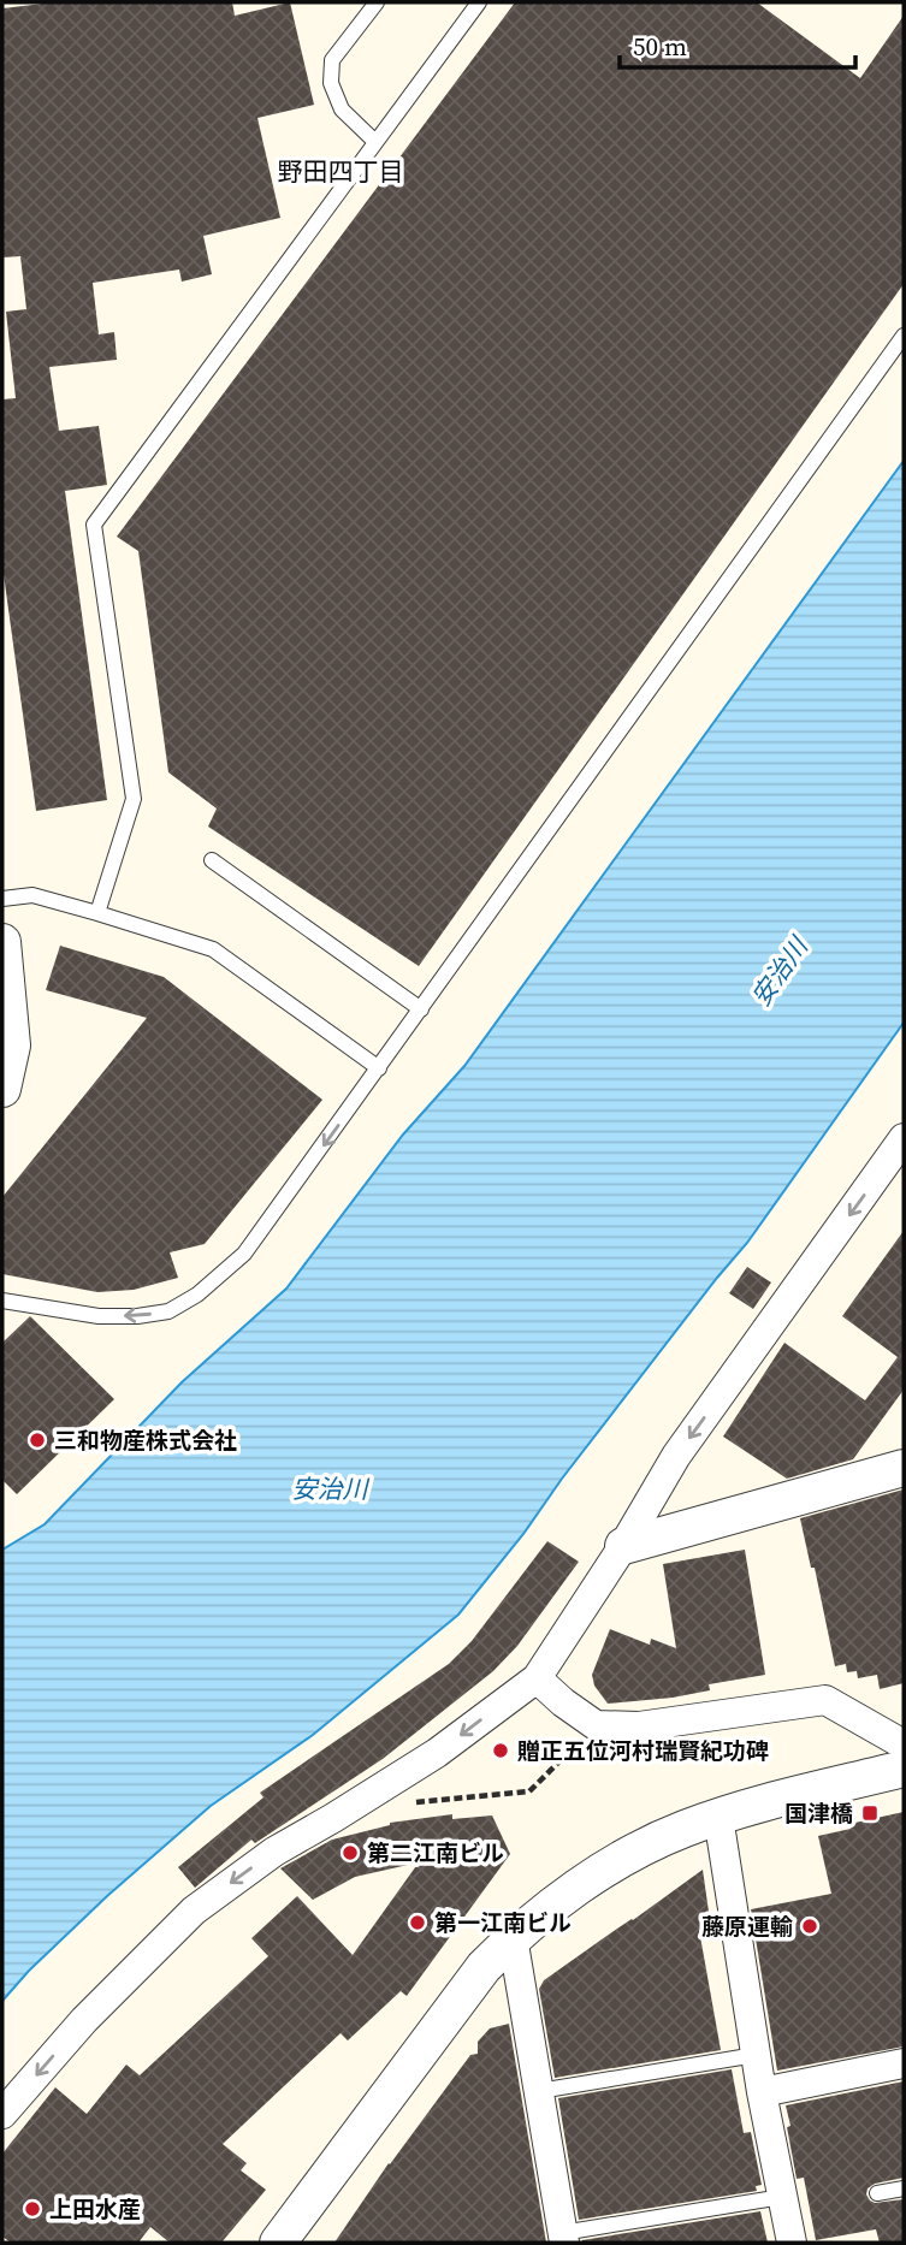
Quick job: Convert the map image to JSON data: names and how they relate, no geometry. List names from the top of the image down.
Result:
{
  "districts": ["野田四丁目"],
  "water": ["安治川"],
  "places": {
    "other": [
      "三和物産株式会社",
      "贈正五位河村瑞賢紀功碑",
      "第二江南ビル",
      "第一江南ビル",
      "藤原運輸",
      "上田水産"
    ],
    "transit": ["国津橋"]
  },
  "scale_bar": "50 m"
}
